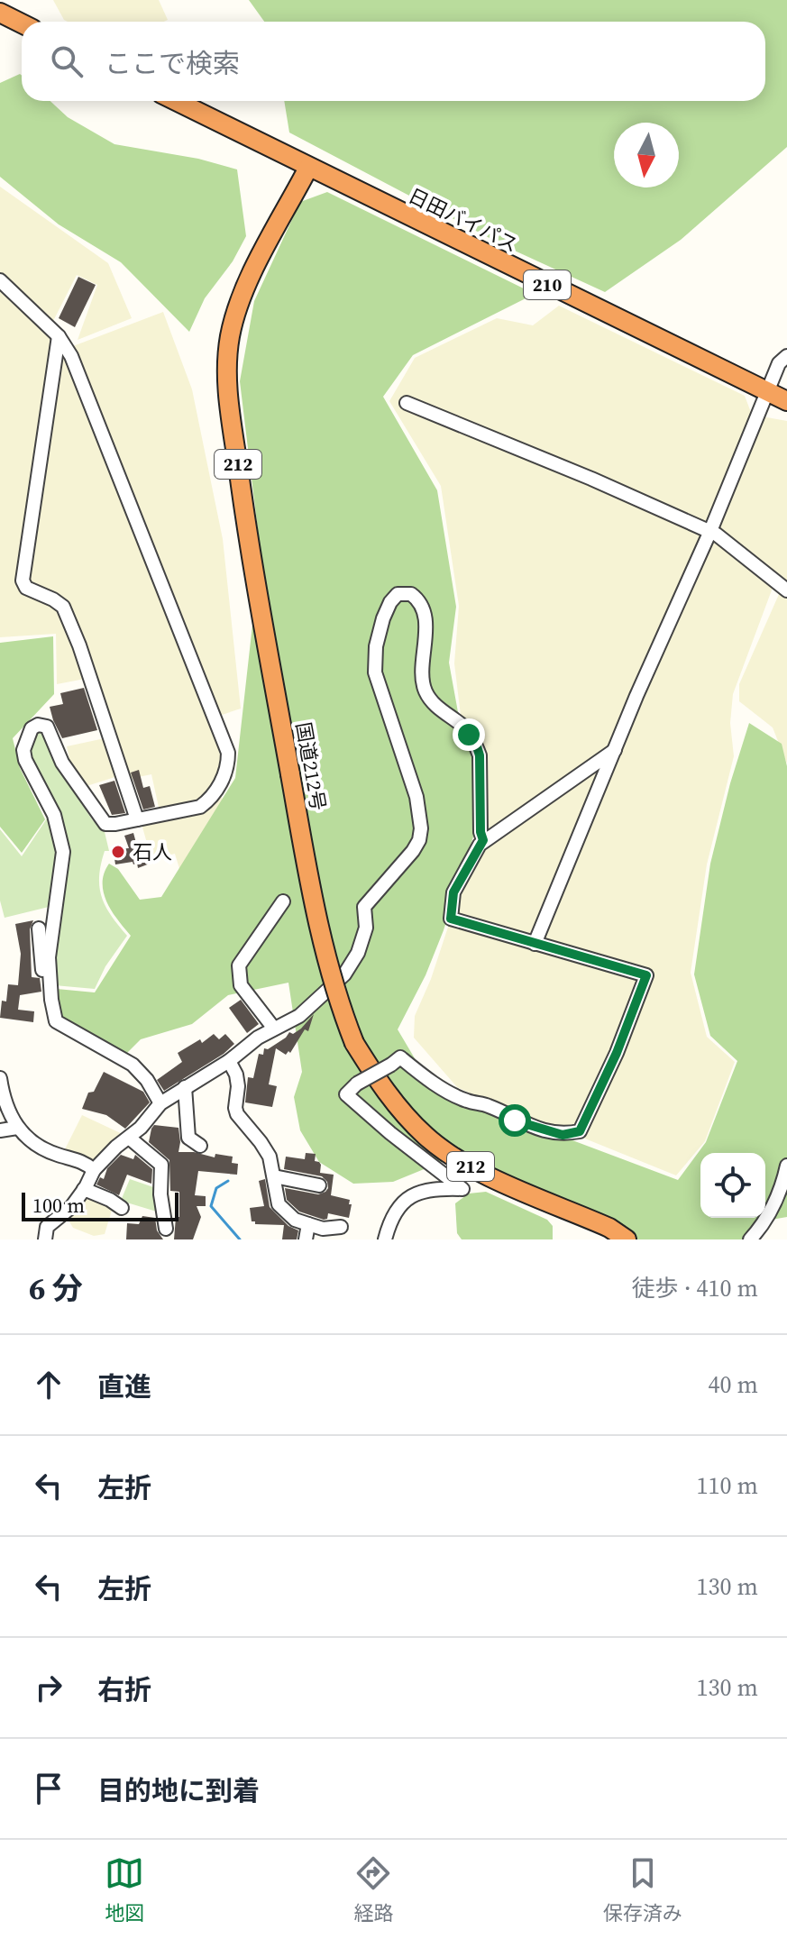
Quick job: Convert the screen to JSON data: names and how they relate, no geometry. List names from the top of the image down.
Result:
{
  "streets": {
    "highway": [
      "日田バイパス",
      "210",
      "212",
      "国道212号"
    ]
  },
  "crossings": [
    ["日田バイパス", "国道212号"]
  ],
  "places": ["石人"],
  "scale_bar": "100 m",
  "north": "bottom",
  "page": {
    "search": "ここで検索",
    "scale": "100 m",
    "heading": ["6 分", "徒歩 · 410 m"],
    "list": [
      ["直進", "40 m"],
      ["左折", "110 m"],
      ["左折", "130 m"],
      ["右折", "130 m"],
      "目的地に到着"
    ],
    "nav": ["地図", "経路", "保存済み"]
  }
}
